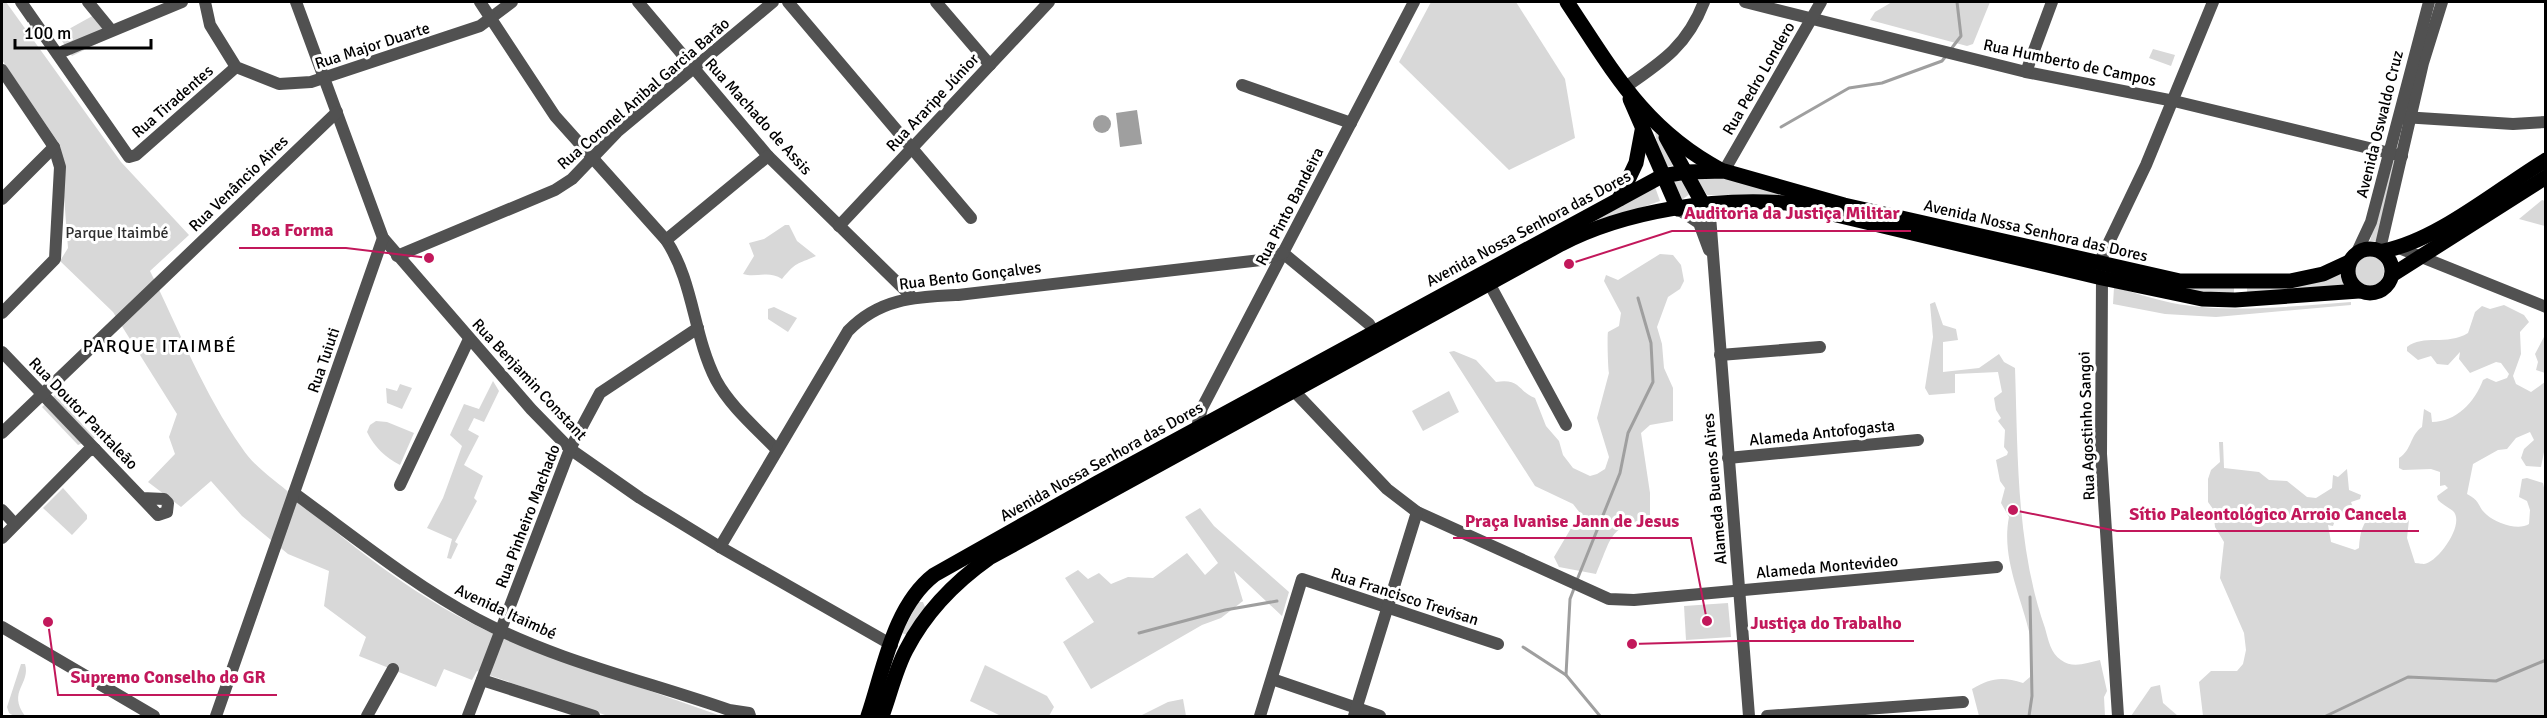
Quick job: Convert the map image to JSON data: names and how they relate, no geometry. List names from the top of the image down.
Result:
{
  "streets": {
    "main road": ["Avenida Nossa Senhora das Dores"],
    "street": [
      "Rua Major Duarte",
      "Rua Humberto de Campos",
      "Rua Pedro Londero",
      "Rua Coronel Anibal Garcia Barão",
      "Rua Tiradentes",
      "Rua Araripe Júnior",
      "Rua Machado de Assis",
      "Avenida Oswaldo Cruz",
      "Rua Venâncio Aires",
      "Rua Pinto Bandeira",
      "Rua Bento Gonçalves",
      "Rua Tuiuti",
      "Rua Benjamin Constant",
      "Rua Doutor Pantaleão",
      "Rua Agostinho Sangoi",
      "Alameda Antofogasta",
      "Alameda Buenos Aires",
      "Rua Pinheiro Machado",
      "Alameda Montevideo",
      "Rua Francisco Trevisan",
      "Avenida Itaimbé"
    ]
  },
  "crossings": [
    ["Rua Major Duarte", "Rua Tiradentes"],
    ["Rua Major Duarte", "Rua Benjamin Constant"],
    ["Rua Humberto de Campos", "Rua Pedro Londero"],
    ["Rua Humberto de Campos", "Avenida Oswaldo Cruz"],
    ["Rua Pedro Londero", "Avenida Nossa Senhora das Dores"],
    ["Rua Coronel Anibal Garcia Barão", "Rua Machado de Assis"],
    ["Rua Coronel Anibal Garcia Barão", "Rua Benjamin Constant"],
    ["Rua Araripe Júnior", "Rua Machado de Assis"],
    ["Rua Machado de Assis", "Rua Bento Gonçalves"],
    ["Avenida Oswaldo Cruz", "Avenida Nossa Senhora das Dores"],
    ["Rua Venâncio Aires", "Rua Benjamin Constant"],
    ["Rua Venâncio Aires", "Rua Doutor Pantaleão"],
    ["Rua Pinto Bandeira", "Avenida Nossa Senhora das Dores"],
    ["Rua Pinto Bandeira", "Rua Bento Gonçalves"],
    ["Avenida Nossa Senhora das Dores", "Rua Benjamin Constant"],
    ["Avenida Nossa Senhora das Dores", "Rua Agostinho Sangoi"],
    ["Avenida Nossa Senhora das Dores", "Alameda Buenos Aires"],
    ["Avenida Nossa Senhora das Dores", "Alameda Montevideo"],
    ["Rua Bento Gonçalves", "Rua Benjamin Constant"],
    ["Rua Tuiuti", "Rua Benjamin Constant"],
    ["Rua Tuiuti", "Avenida Itaimbé"],
    ["Rua Benjamin Constant", "Rua Pinheiro Machado"],
    ["Alameda Antofogasta", "Alameda Buenos Aires"],
    ["Alameda Buenos Aires", "Alameda Montevideo"],
    ["Rua Pinheiro Machado", "Avenida Itaimbé"]
  ],
  "districts": ["PARQUE ITAIMBÉ"],
  "parks": ["Parque Itaimbé"],
  "places": [
    "Boa Forma",
    "Auditoria da Justiça Militar",
    "Sítio Paleontológico Arroio Cancela",
    "Praça Ivanise Jann de Jesus",
    "Supremo Conselho do GR",
    "Justiça do Trabalho"
  ],
  "scale_bar": "100 m"
}
